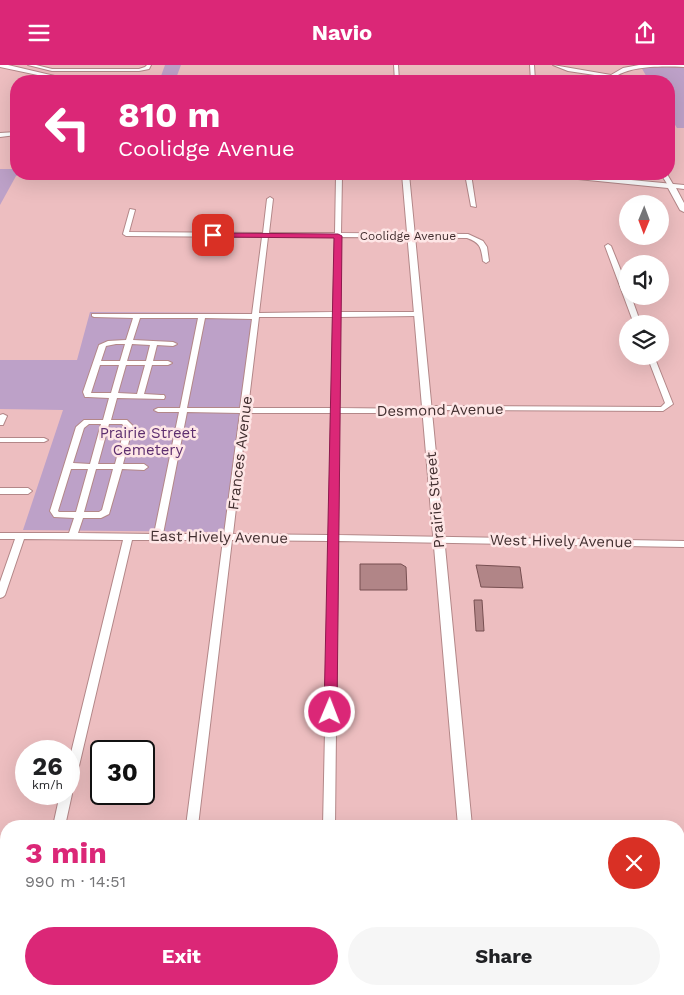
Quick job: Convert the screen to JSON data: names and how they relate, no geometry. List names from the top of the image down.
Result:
{
  "streets": {
    "main road": ["Prairie Street"],
    "street": [
      "Coolidge Avenue",
      "Desmond Avenue",
      "Frances Avenue",
      "East Hively Avenue",
      "West Hively Avenue"
    ]
  },
  "crossings": [
    ["Coolidge Avenue", "Frances Avenue"],
    ["Coolidge Avenue", "Prairie Street"],
    ["Desmond Avenue", "Frances Avenue"],
    ["Desmond Avenue", "Prairie Street"],
    ["Frances Avenue", "East Hively Avenue"],
    ["Prairie Street", "East Hively Avenue"],
    ["Prairie Street", "West Hively Avenue"],
    ["East Hively Avenue", "West Hively Avenue"]
  ],
  "parks": ["Prairie Street Cemetery"],
  "north": "bottom",
  "page": {
    "header": "Navio",
    "turn": ["810 m", "Coolidge Avenue"],
    "speed": "26 km/h",
    "limit": "30",
    "heading": ["3 min", "990 m · 14:51"],
    "buttons": ["Exit", "Share"]
  }
}
